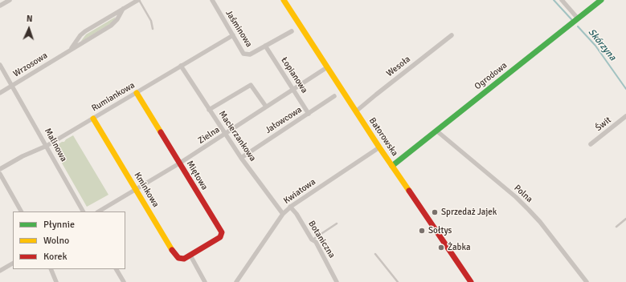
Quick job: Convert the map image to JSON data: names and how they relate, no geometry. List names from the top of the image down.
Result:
{
  "streets": {
    "street": [
      "Jaśminowa",
      "Wrzosowa",
      "Wesoła",
      "Łopianowa",
      "Ogrodowa",
      "Rumiankowa",
      "Jałowcowa",
      "Świt",
      "Zielna",
      "Macierzankowa",
      "Batorowska",
      "Malinowa",
      "Miętowa",
      "Kminkowa",
      "Kwiatowa",
      "Polna",
      "Botaniczna"
    ]
  },
  "crossings": [
    ["Jaśminowa", "Łopianowa"],
    ["Jaśminowa", "Rumiankowa"],
    ["Wrzosowa", "Malinowa"],
    ["Wesoła", "Batorowska"],
    ["Łopianowa", "Jałowcowa"],
    ["Łopianowa", "Zielna"],
    ["Ogrodowa", "Batorowska"],
    ["Ogrodowa", "Polna"],
    ["Rumiankowa", "Macierzankowa"],
    ["Rumiankowa", "Malinowa"],
    ["Rumiankowa", "Miętowa"],
    ["Rumiankowa", "Kminkowa"],
    ["Jałowcowa", "Macierzankowa"],
    ["Zielna", "Macierzankowa"],
    ["Zielna", "Batorowska"],
    ["Zielna", "Miętowa"],
    ["Zielna", "Kminkowa"],
    ["Macierzankowa", "Kwiatowa"],
    ["Batorowska", "Kwiatowa"],
    ["Miętowa", "Kminkowa"],
    ["Kwiatowa", "Botaniczna"]
  ],
  "water": ["Skórzyna"],
  "places": ["Sprzedaż Jajek", "Sołtys", "Żabka"],
  "legend": ["Płynnie", "Wolno", "Korek"],
  "north": "top"
}
